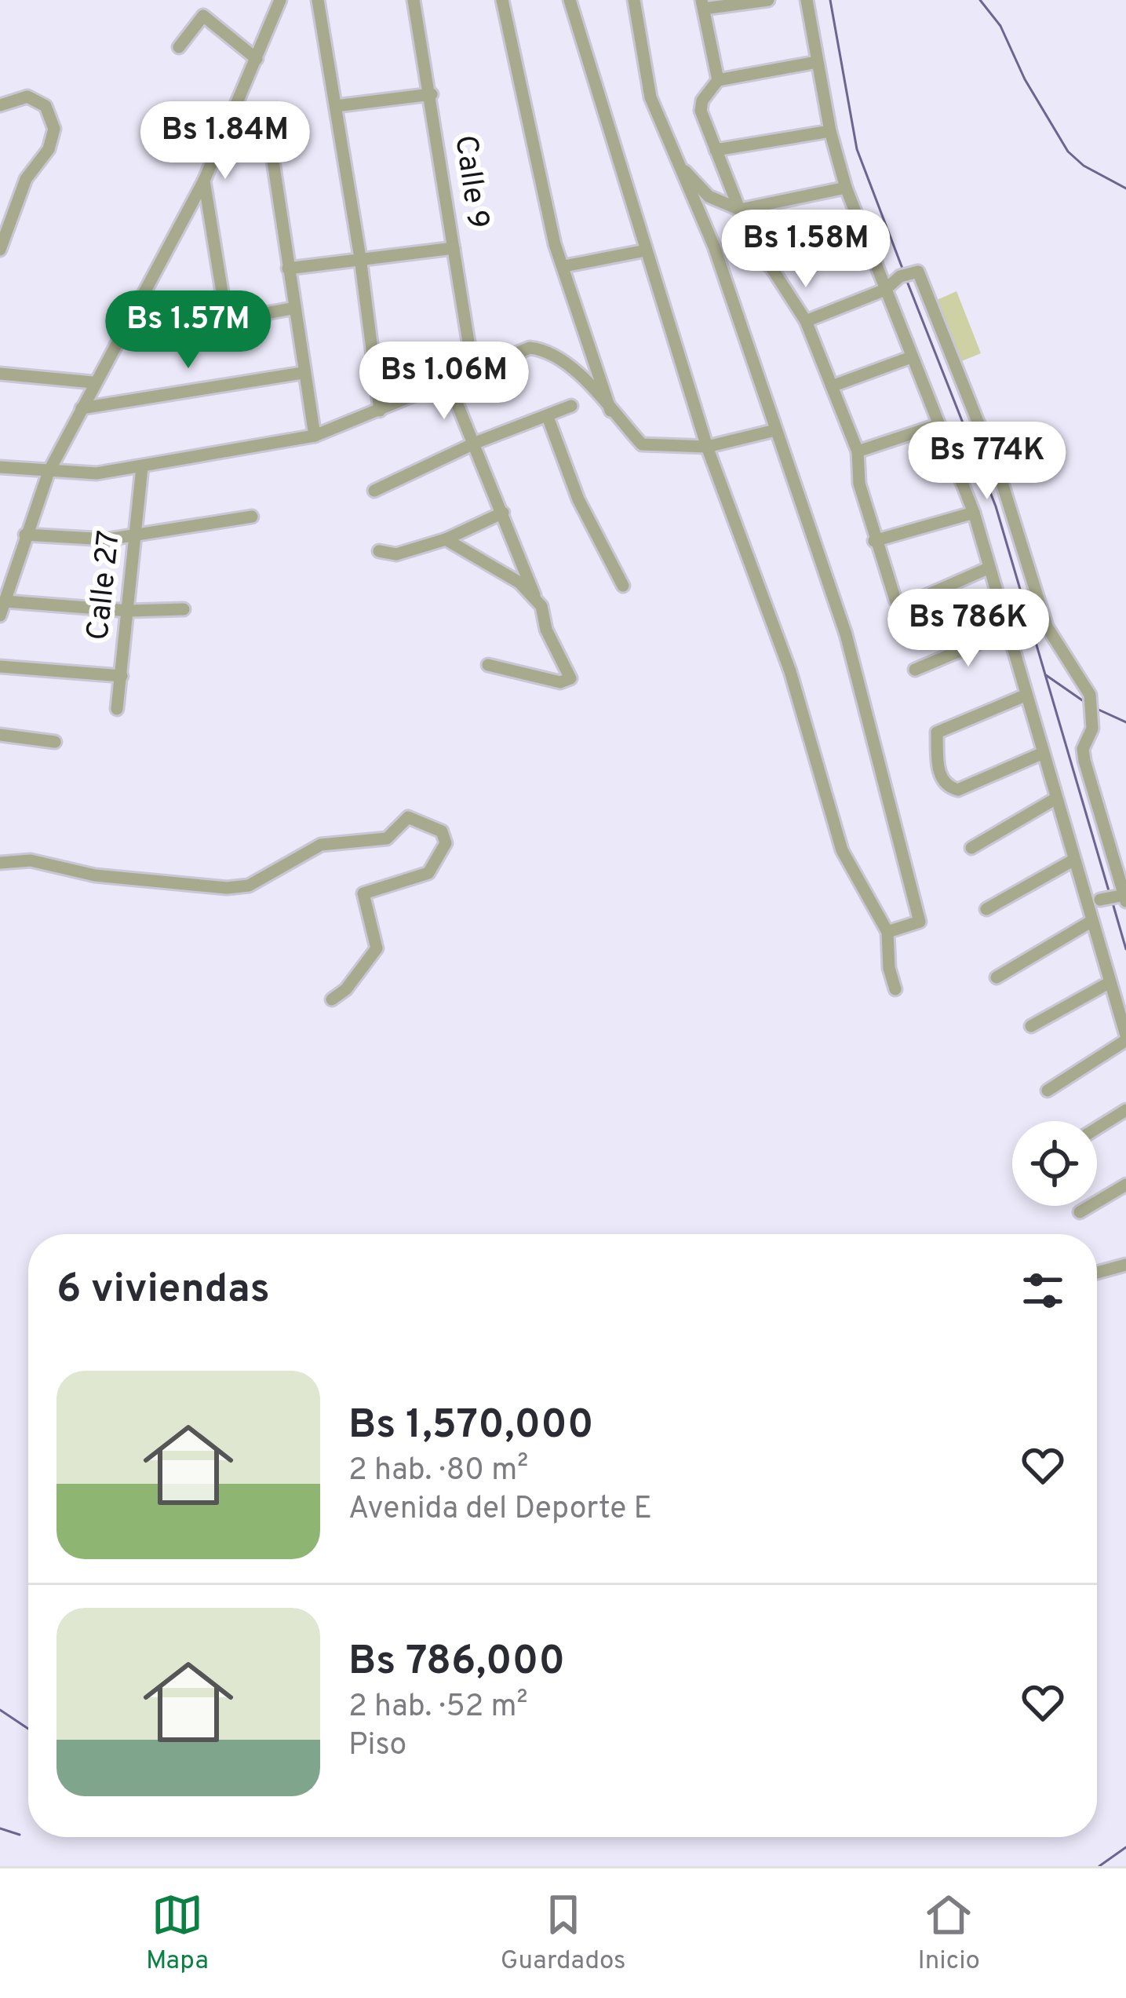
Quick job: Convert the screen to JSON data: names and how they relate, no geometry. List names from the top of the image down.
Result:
{
  "streets": {
    "street": ["Calle 9", "Calle 27"]
  },
  "page": {
    "price": [
      "Bs 1.84M",
      "Bs 1.58M",
      "Bs 1.57M",
      "Bs 1.06M",
      "Bs 774K",
      "Bs 786K"
    ],
    "heading": "6 viviendas",
    "list": [
      {
        "name": "Bs 1,570,000",
        "note": "2 hab. · 80 m² · Avenida del Deporte E"
      },
      {
        "name": "Bs 786,000",
        "note": "2 hab. · 52 m² · Piso"
      }
    ],
    "tabs": ["Mapa", "Guardados", "Inicio"]
  }
}
